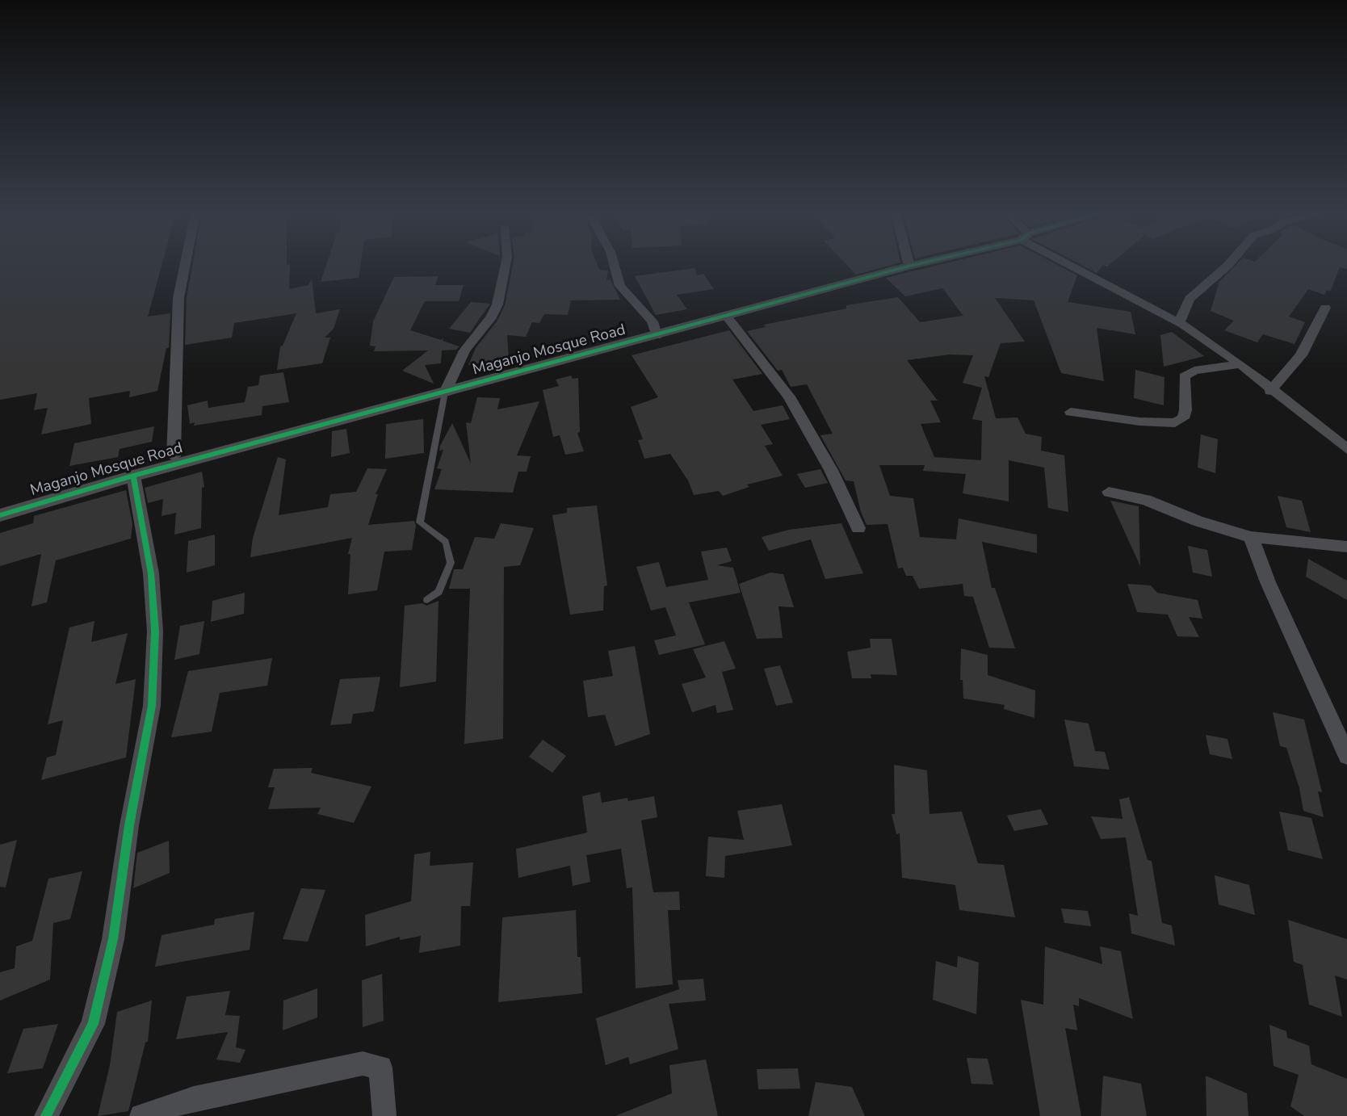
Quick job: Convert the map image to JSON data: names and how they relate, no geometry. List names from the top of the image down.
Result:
{
  "streets": {
    "street": ["Maganjo Mosque Road"]
  }
}
